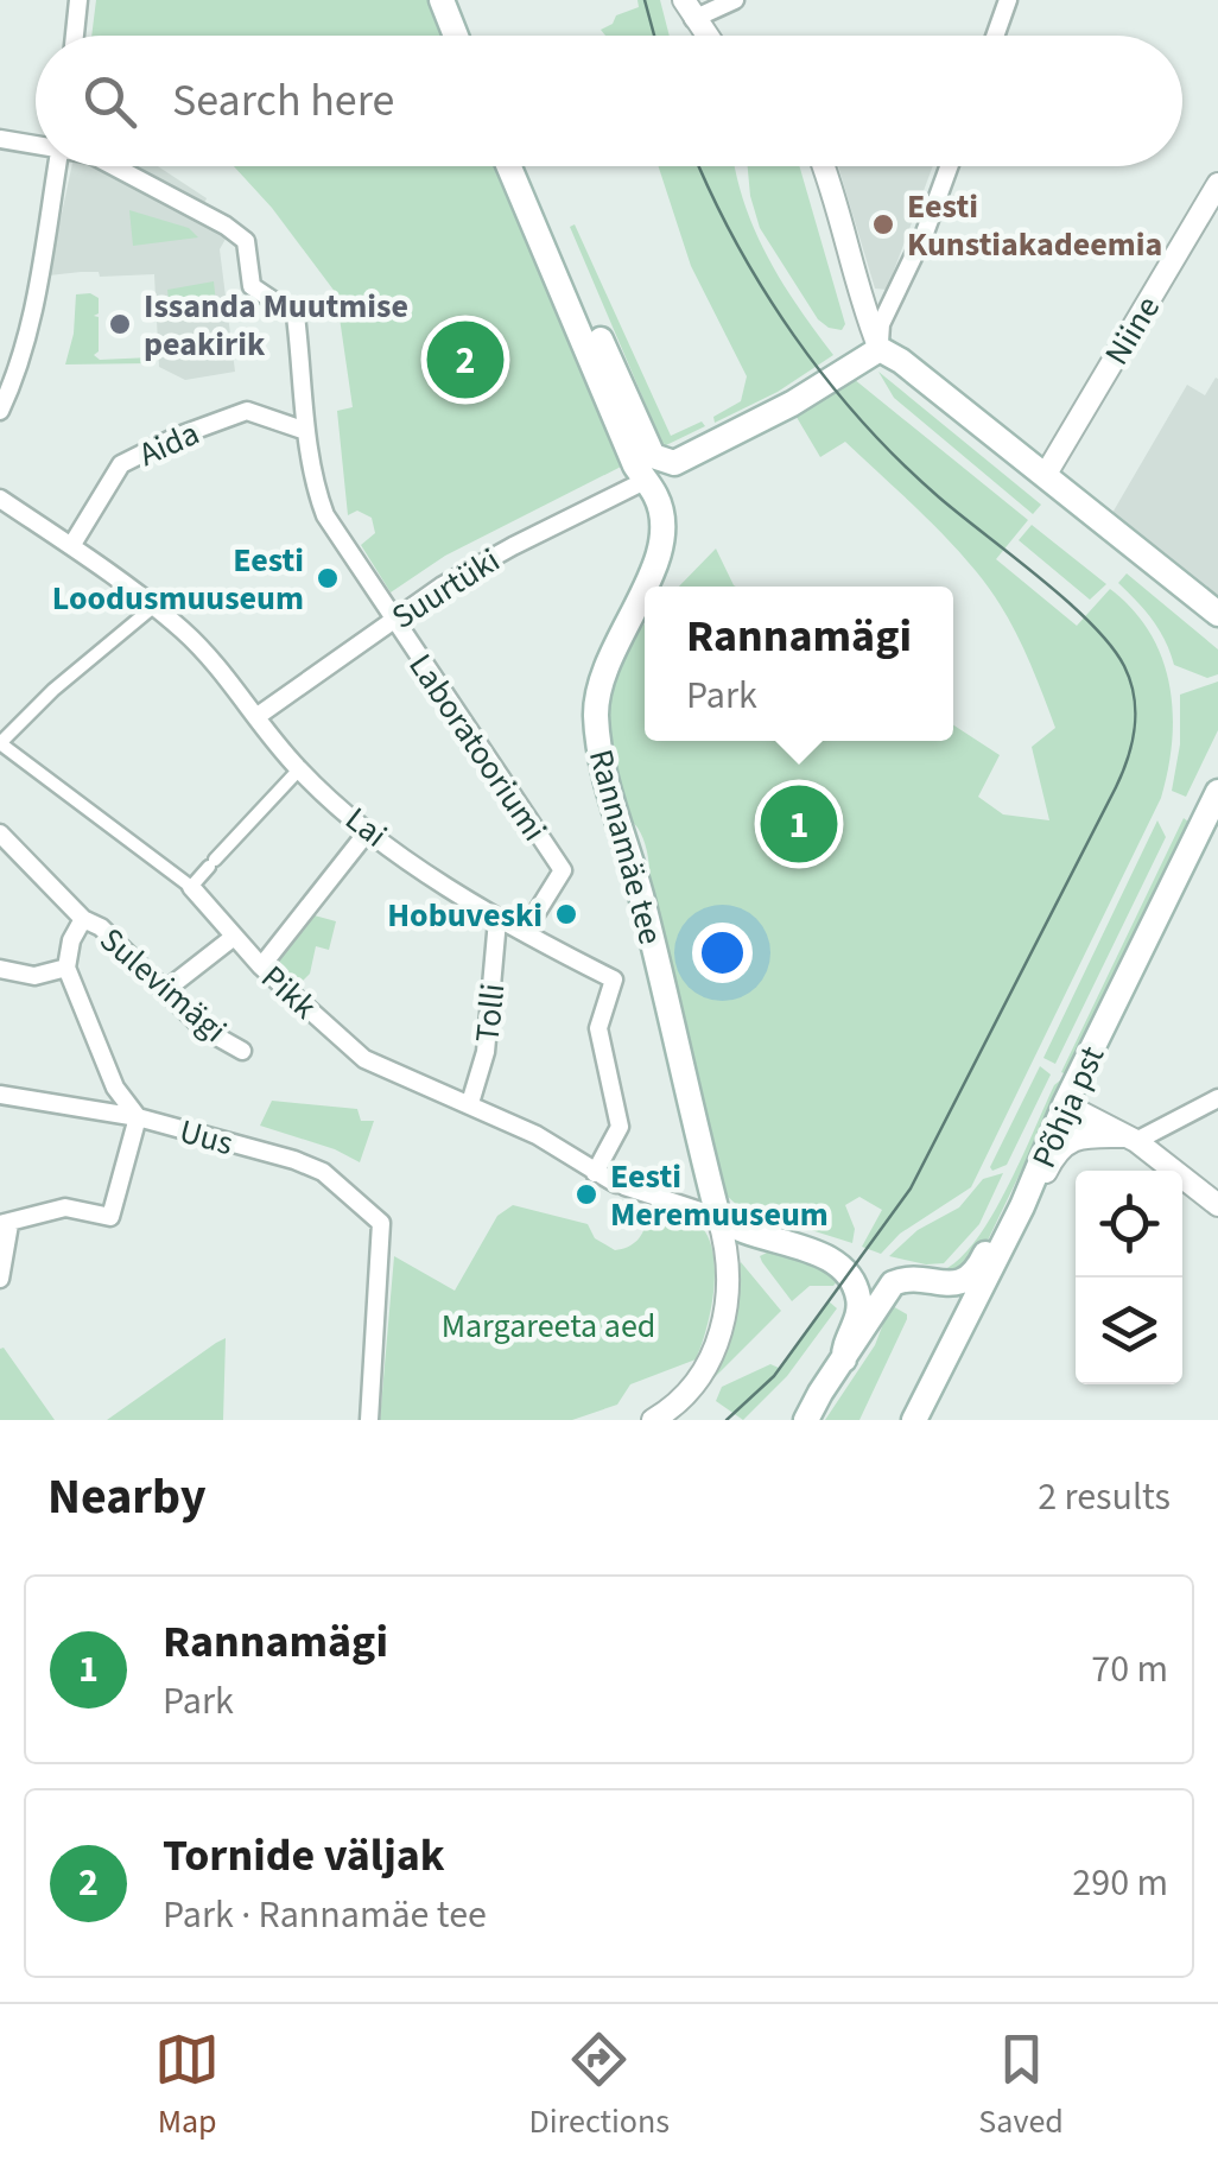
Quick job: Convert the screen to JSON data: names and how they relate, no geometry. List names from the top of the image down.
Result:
{
  "streets": {
    "main road": ["Rannamäe tee", "Põhja pst"],
    "street": [
      "Niine",
      "Aida",
      "Suurtüki",
      "Laboratooriumi",
      "Lai",
      "Sulevimägi",
      "Pikk",
      "Tolli",
      "Uus"
    ]
  },
  "crossings": [
    ["Aida", "Laboratooriumi"],
    ["Aida", "Lai"],
    ["Suurtüki", "Laboratooriumi"],
    ["Suurtüki", "Lai"],
    ["Suurtüki", "Rannamäe tee"],
    ["Laboratooriumi", "Lai"],
    ["Lai", "Pikk"],
    ["Lai", "Tolli"],
    ["Rannamäe tee", "Pikk"],
    ["Pikk", "Tolli"]
  ],
  "parks": ["Margareeta aed"],
  "places": [
    "Eesti Kunstiakadeemia",
    "Issanda Muutmise peakirik",
    "Eesti Loodusmuuseum",
    "Hobuveski",
    "Eesti Meremuuseum"
  ],
  "page": {
    "search": "Search here",
    "pins": ["2", "1"],
    "popup": ["Rannamägi", "Park"],
    "heading": ["Nearby", "2 results"],
    "list": [
      {
        "mark": "1",
        "name": "Rannamägi",
        "note": "Park",
        "value": "70 m"
      },
      {
        "mark": "2",
        "name": "Tornide väljak",
        "note": "Park · Rannamäe tee",
        "value": "290 m"
      }
    ],
    "nav": ["Map", "Directions", "Saved"]
  }
}
